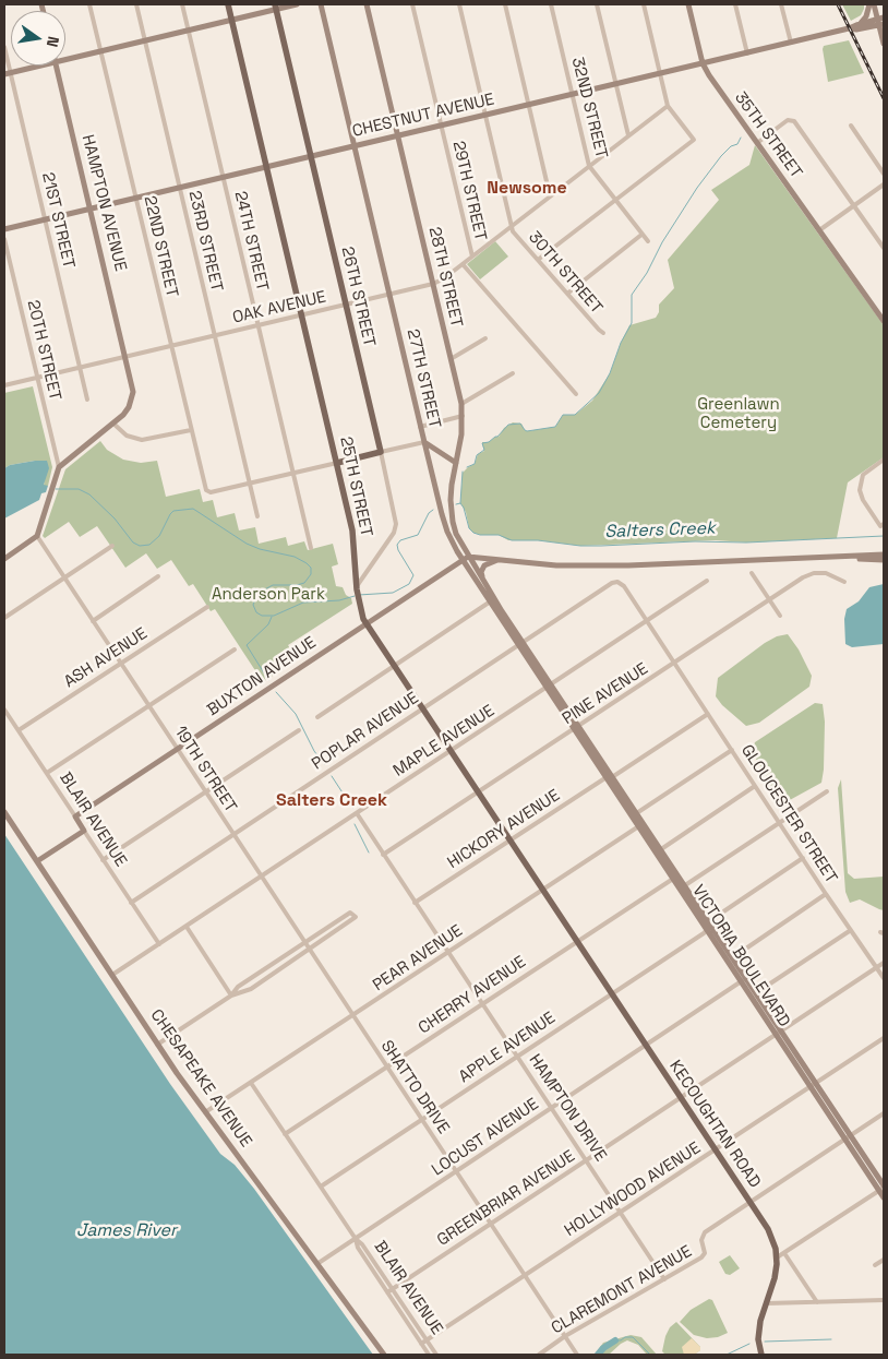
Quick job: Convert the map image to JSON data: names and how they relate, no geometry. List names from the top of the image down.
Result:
{
  "streets": {
    "main road": [
      "CHESTNUT AVENUE",
      "35TH STREET",
      "HAMPTON AVENUE",
      "28TH STREET",
      "26TH STREET",
      "27TH STREET",
      "25TH STREET",
      "BUXTON AVENUE",
      "BLAIR AVENUE",
      "VICTORIA BOULEVARD",
      "CHESAPEAKE AVENUE",
      "KECOUGHTAN ROAD"
    ],
    "street": [
      "32ND STREET",
      "29TH STREET",
      "21ST STREET",
      "23RD STREET",
      "24TH STREET",
      "22ND STREET",
      "30TH STREET",
      "OAK AVENUE",
      "20TH STREET",
      "ASH AVENUE",
      "PINE AVENUE",
      "POPLAR AVENUE",
      "MAPLE AVENUE",
      "19TH STREET",
      "GLOUCESTER STREET",
      "HICKORY AVENUE",
      "PEAR AVENUE",
      "CHERRY AVENUE",
      "APPLE AVENUE",
      "SHATTO DRIVE",
      "HAMPTON DRIVE",
      "LOCUST AVENUE",
      "HOLLYWOOD AVENUE",
      "GREENBRIAR AVENUE",
      "CLAREMONT AVENUE"
    ]
  },
  "crossings": [
    ["32ND STREET", "CHESTNUT AVENUE"],
    ["32ND STREET", "OAK AVENUE"],
    ["CHESTNUT AVENUE", "35TH STREET"],
    ["CHESTNUT AVENUE", "29TH STREET"],
    ["CHESTNUT AVENUE", "HAMPTON AVENUE"],
    ["CHESTNUT AVENUE", "21ST STREET"],
    ["CHESTNUT AVENUE", "23RD STREET"],
    ["CHESTNUT AVENUE", "24TH STREET"],
    ["CHESTNUT AVENUE", "22ND STREET"],
    ["CHESTNUT AVENUE", "30TH STREET"],
    ["CHESTNUT AVENUE", "28TH STREET"],
    ["CHESTNUT AVENUE", "26TH STREET"],
    ["CHESTNUT AVENUE", "27TH STREET"],
    ["CHESTNUT AVENUE", "25TH STREET"],
    ["29TH STREET", "OAK AVENUE"],
    ["HAMPTON AVENUE", "OAK AVENUE"],
    ["21ST STREET", "OAK AVENUE"],
    ["23RD STREET", "22ND STREET"],
    ["23RD STREET", "OAK AVENUE"],
    ["24TH STREET", "OAK AVENUE"],
    ["22ND STREET", "OAK AVENUE"],
    ["30TH STREET", "OAK AVENUE"],
    ["28TH STREET", "OAK AVENUE"],
    ["28TH STREET", "27TH STREET"],
    ["28TH STREET", "BUXTON AVENUE"],
    ["26TH STREET", "OAK AVENUE"],
    ["26TH STREET", "25TH STREET"],
    ["OAK AVENUE", "20TH STREET"],
    ["OAK AVENUE", "27TH STREET"],
    ["OAK AVENUE", "25TH STREET"],
    ["27TH STREET", "BUXTON AVENUE"],
    ["27TH STREET", "PINE AVENUE"],
    ["27TH STREET", "POPLAR AVENUE"],
    ["27TH STREET", "MAPLE AVENUE"],
    ["27TH STREET", "VICTORIA BOULEVARD"],
    ["25TH STREET", "BUXTON AVENUE"],
    ["25TH STREET", "PINE AVENUE"],
    ["25TH STREET", "POPLAR AVENUE"],
    ["25TH STREET", "MAPLE AVENUE"],
    ["25TH STREET", "HICKORY AVENUE"],
    ["25TH STREET", "PEAR AVENUE"],
    ["25TH STREET", "KECOUGHTAN ROAD"],
    ["ASH AVENUE", "19TH STREET"],
    ["ASH AVENUE", "BLAIR AVENUE"],
    ["BUXTON AVENUE", "19TH STREET"],
    ["BUXTON AVENUE", "BLAIR AVENUE"],
    ["PINE AVENUE", "GLOUCESTER STREET"],
    ["PINE AVENUE", "VICTORIA BOULEVARD"],
    ["POPLAR AVENUE", "MAPLE AVENUE"],
    ["POPLAR AVENUE", "19TH STREET"],
    ["POPLAR AVENUE", "BLAIR AVENUE"],
    ["MAPLE AVENUE", "19TH STREET"],
    ["MAPLE AVENUE", "BLAIR AVENUE"],
    ["MAPLE AVENUE", "CHESAPEAKE AVENUE"],
    ["19TH STREET", "PEAR AVENUE"],
    ["19TH STREET", "SHATTO DRIVE"],
    ["GLOUCESTER STREET", "HICKORY AVENUE"],
    ["GLOUCESTER STREET", "GREENBRIAR AVENUE"],
    ["BLAIR AVENUE", "PEAR AVENUE"],
    ["BLAIR AVENUE", "CHERRY AVENUE"],
    ["BLAIR AVENUE", "APPLE AVENUE"],
    ["BLAIR AVENUE", "LOCUST AVENUE"],
    ["BLAIR AVENUE", "HOLLYWOOD AVENUE"],
    ["BLAIR AVENUE", "GREENBRIAR AVENUE"],
    ["HICKORY AVENUE", "VICTORIA BOULEVARD"],
    ["VICTORIA BOULEVARD", "PEAR AVENUE"],
    ["VICTORIA BOULEVARD", "CHERRY AVENUE"],
    ["VICTORIA BOULEVARD", "APPLE AVENUE"],
    ["VICTORIA BOULEVARD", "LOCUST AVENUE"],
    ["VICTORIA BOULEVARD", "HOLLYWOOD AVENUE"],
    ["VICTORIA BOULEVARD", "GREENBRIAR AVENUE"],
    ["PEAR AVENUE", "CHESAPEAKE AVENUE"],
    ["PEAR AVENUE", "SHATTO DRIVE"],
    ["PEAR AVENUE", "HAMPTON DRIVE"],
    ["CHERRY AVENUE", "SHATTO DRIVE"],
    ["CHERRY AVENUE", "HAMPTON DRIVE"],
    ["CHERRY AVENUE", "KECOUGHTAN ROAD"],
    ["APPLE AVENUE", "SHATTO DRIVE"],
    ["APPLE AVENUE", "HAMPTON DRIVE"],
    ["APPLE AVENUE", "KECOUGHTAN ROAD"],
    ["CHESAPEAKE AVENUE", "LOCUST AVENUE"],
    ["SHATTO DRIVE", "LOCUST AVENUE"],
    ["SHATTO DRIVE", "HOLLYWOOD AVENUE"],
    ["SHATTO DRIVE", "GREENBRIAR AVENUE"],
    ["SHATTO DRIVE", "CLAREMONT AVENUE"],
    ["HAMPTON DRIVE", "LOCUST AVENUE"],
    ["HAMPTON DRIVE", "HOLLYWOOD AVENUE"],
    ["HAMPTON DRIVE", "GREENBRIAR AVENUE"],
    ["HAMPTON DRIVE", "CLAREMONT AVENUE"],
    ["KECOUGHTAN ROAD", "LOCUST AVENUE"],
    ["KECOUGHTAN ROAD", "HOLLYWOOD AVENUE"],
    ["KECOUGHTAN ROAD", "GREENBRIAR AVENUE"],
    ["KECOUGHTAN ROAD", "CLAREMONT AVENUE"]
  ],
  "districts": ["Newsome", "Salters Creek"],
  "water": ["Salters Creek", "James River"],
  "parks": ["Greenlawn Cemetery", "Anderson Park"],
  "north": "right"
}
